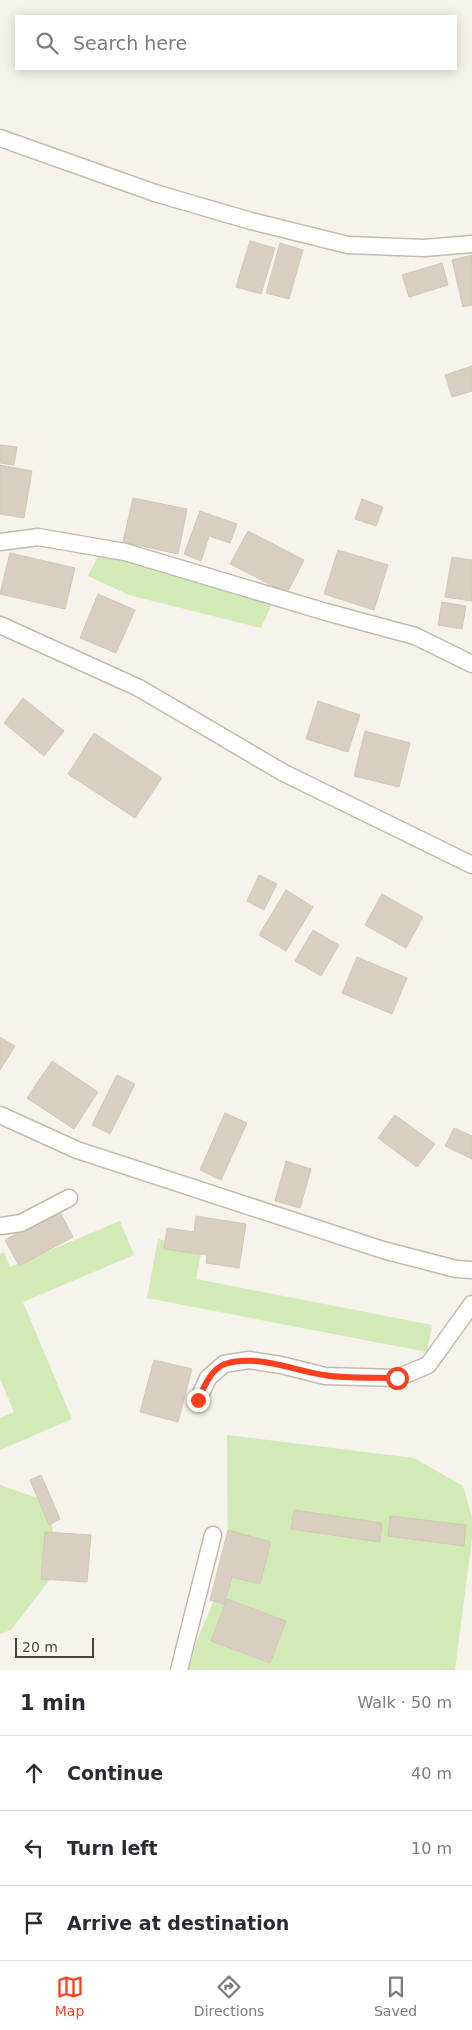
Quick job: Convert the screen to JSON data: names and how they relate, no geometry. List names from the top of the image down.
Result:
{
  "scale_bar": "20 m",
  "page": {
    "search": "Search here",
    "scale": "20 m",
    "heading": ["1 min", "Walk · 50 m"],
    "list": [
      ["Continue", "40 m"],
      ["Turn left", "10 m"],
      "Arrive at destination"
    ],
    "nav": ["Map", "Directions", "Saved"]
  }
}
